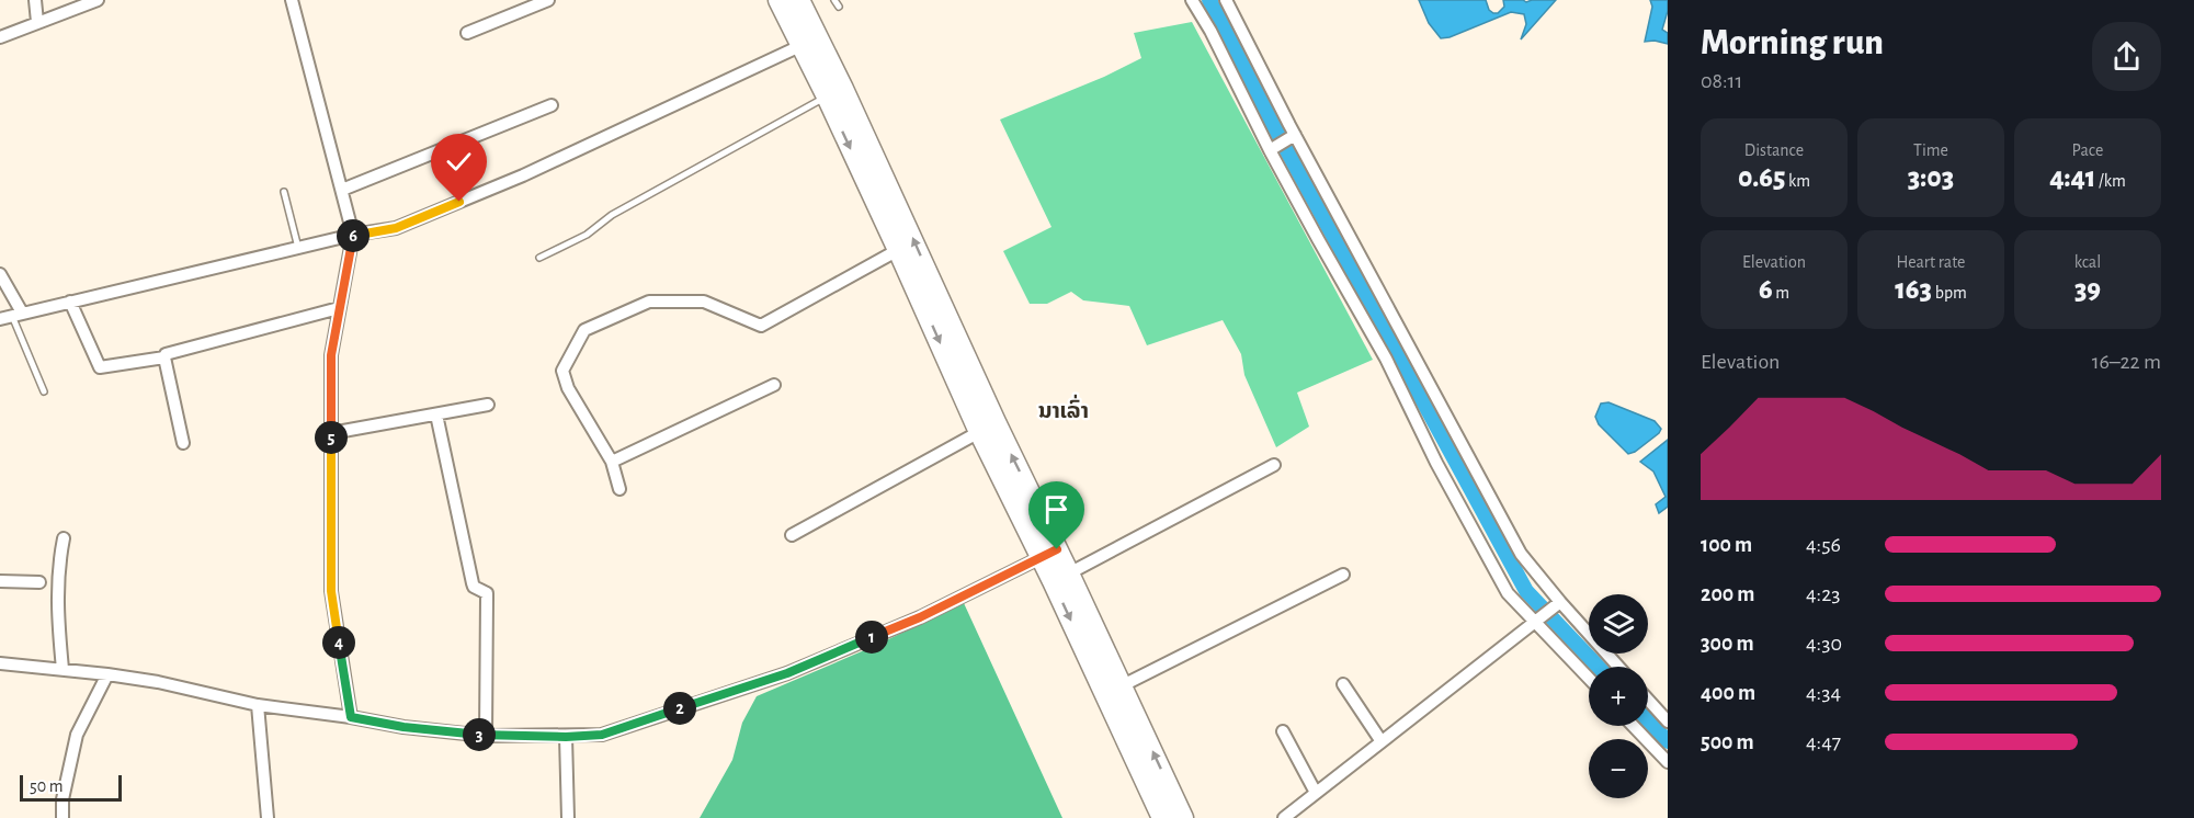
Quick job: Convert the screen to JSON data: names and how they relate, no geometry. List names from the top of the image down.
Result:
{
  "districts": ["ນາເລົ່າ"],
  "scale_bar": "50 m",
  "page": {
    "heading": ["Morning run", "08:11"],
    "stats": [
      ["Distance", "0.65 km"],
      ["Time", "3:03"],
      ["Pace", "4:41 /km"],
      ["Elevation", "6 m"],
      ["Heart rate", "163 bpm"],
      ["kcal", "39"]
    ],
    "pins": [
      "6",
      "5",
      "1",
      "4",
      "2",
      "3"
    ],
    "chart": ["Elevation", "16–22 m"],
    "list": [
      {
        "name": "100 m",
        "note": "4:56"
      },
      {
        "name": "200 m",
        "note": "4:23"
      },
      {
        "name": "300 m",
        "note": "4:30"
      },
      {
        "name": "400 m",
        "note": "4:34"
      },
      {
        "name": "500 m",
        "note": "4:47"
      }
    ],
    "map_buttons": ["+", "−"],
    "scale": "50 m"
  }
}
